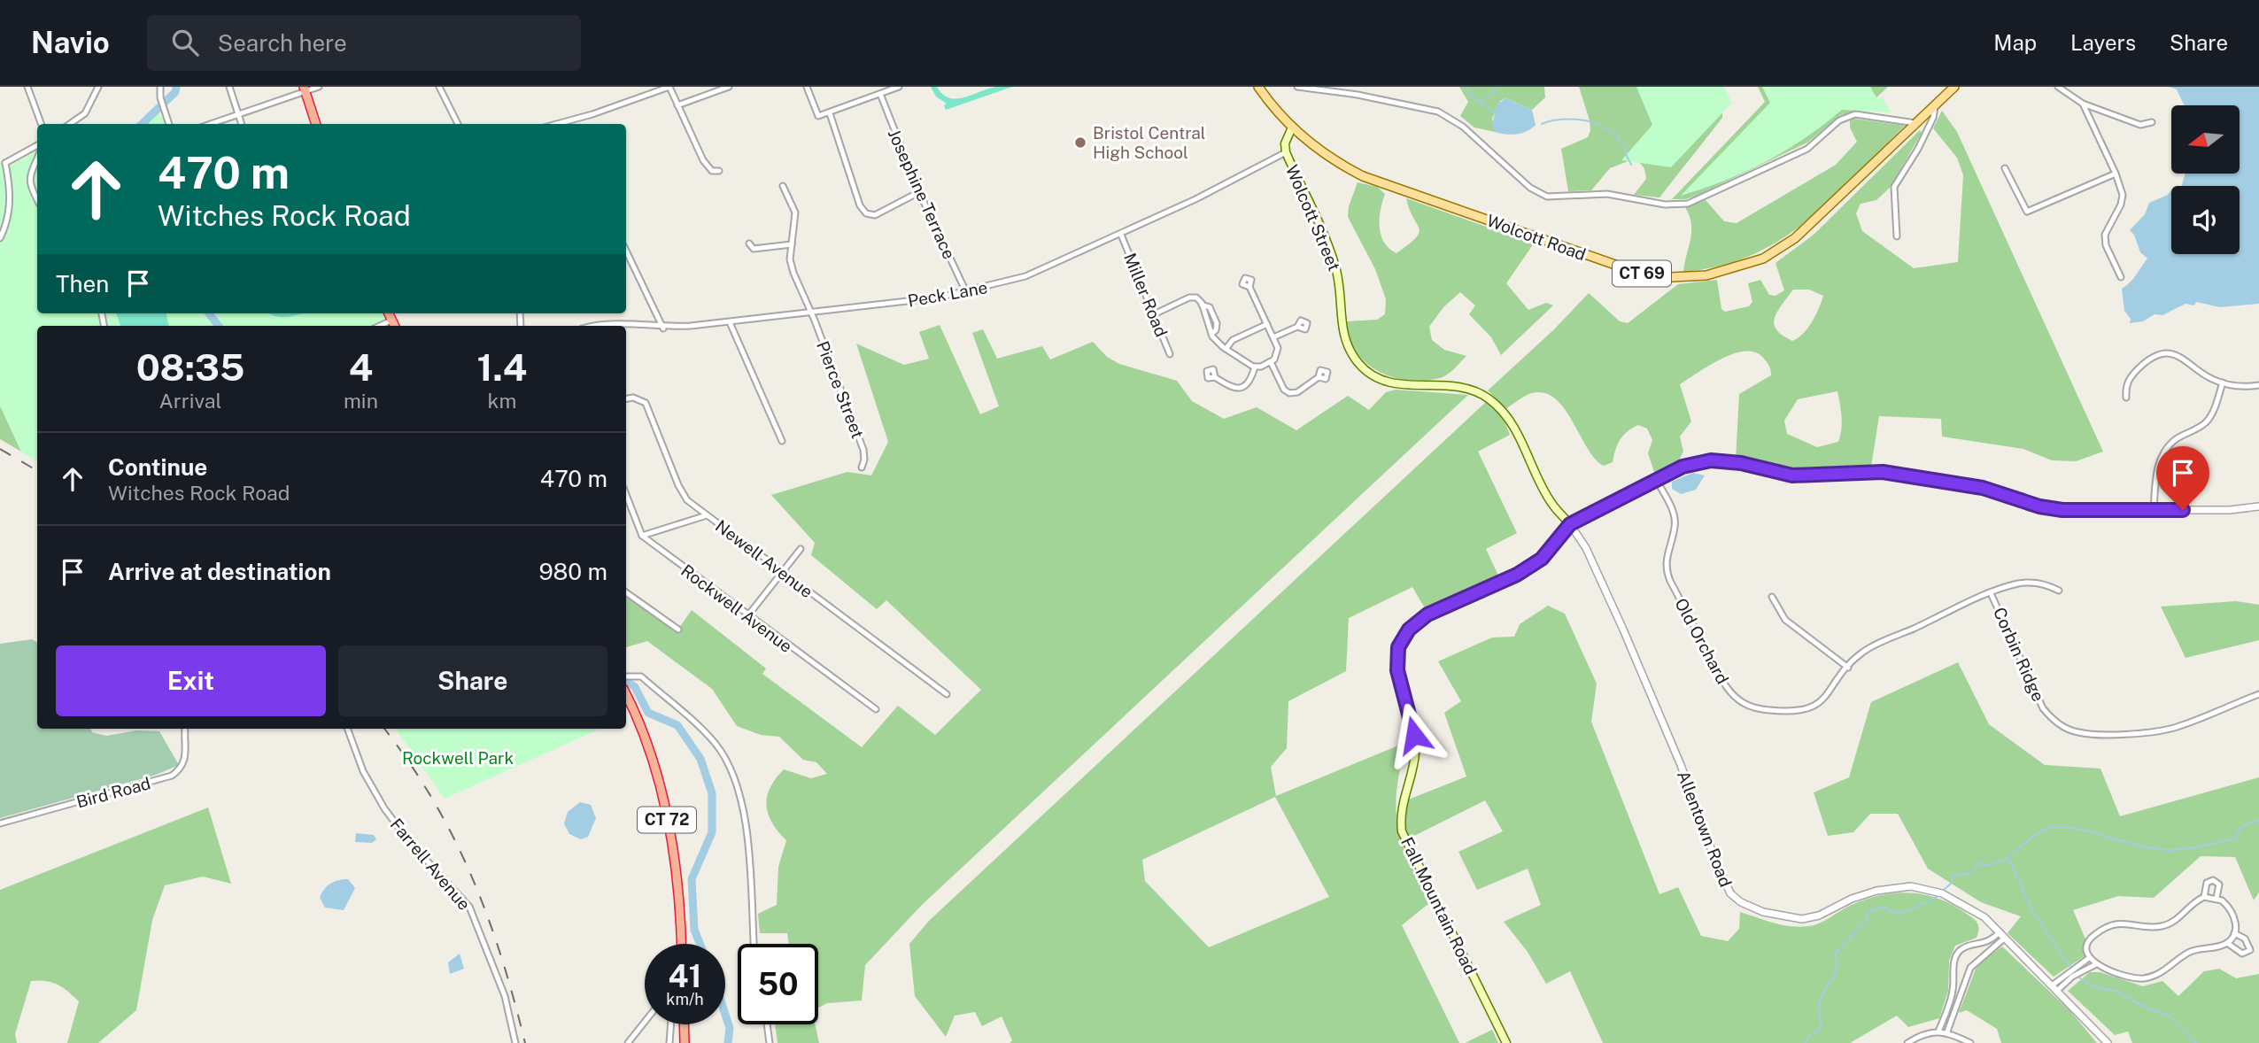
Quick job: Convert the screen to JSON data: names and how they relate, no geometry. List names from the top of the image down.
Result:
{
  "streets": {
    "highway": ["CT 72"],
    "main road": [
      "Wolcott Street",
      "Wolcott Road",
      "CT 69",
      "Fall Mountain Road"
    ],
    "street": [
      "Josephine Terrace",
      "Peck Lane",
      "Miller Road",
      "Pierce Street",
      "Newell Avenue",
      "Rockwell Avenue",
      "Old Orchard",
      "Corbin Ridge",
      "Bird Road",
      "Allentown Road",
      "Farrell Avenue"
    ]
  },
  "crossings": [
    ["Josephine Terrace", "Peck Lane"],
    ["Wolcott Street", "Wolcott Road"],
    ["Wolcott Street", "CT 69"],
    ["Wolcott Street", "Peck Lane"],
    ["Wolcott Street", "Allentown Road"],
    ["Wolcott Street", "Fall Mountain Road"],
    ["Wolcott Road", "CT 69"],
    ["Peck Lane", "Miller Road"],
    ["Peck Lane", "Pierce Street"],
    ["Old Orchard", "Corbin Ridge"],
    ["Allentown Road", "Fall Mountain Road"]
  ],
  "parks": ["Rockwell Park"],
  "places": ["Bristol Central High School"],
  "north": "left",
  "page": {
    "header": "Navio",
    "search": "Search here",
    "nav": ["Map", "Layers", "Share"],
    "turn": ["470 m", "Witches Rock Road"],
    "then": "Then",
    "eta": [
      "08:35",
      "Arrival",
      "4",
      "min",
      "1.4",
      "km"
    ],
    "list": [
      {
        "name": "Continue",
        "note": "Witches Rock Road",
        "value": "470 m"
      },
      {
        "name": "Arrive at destination",
        "value": "980 m"
      }
    ],
    "buttons": ["Exit", "Share"],
    "speed": "41 km/h",
    "limit": "50"
  }
}
